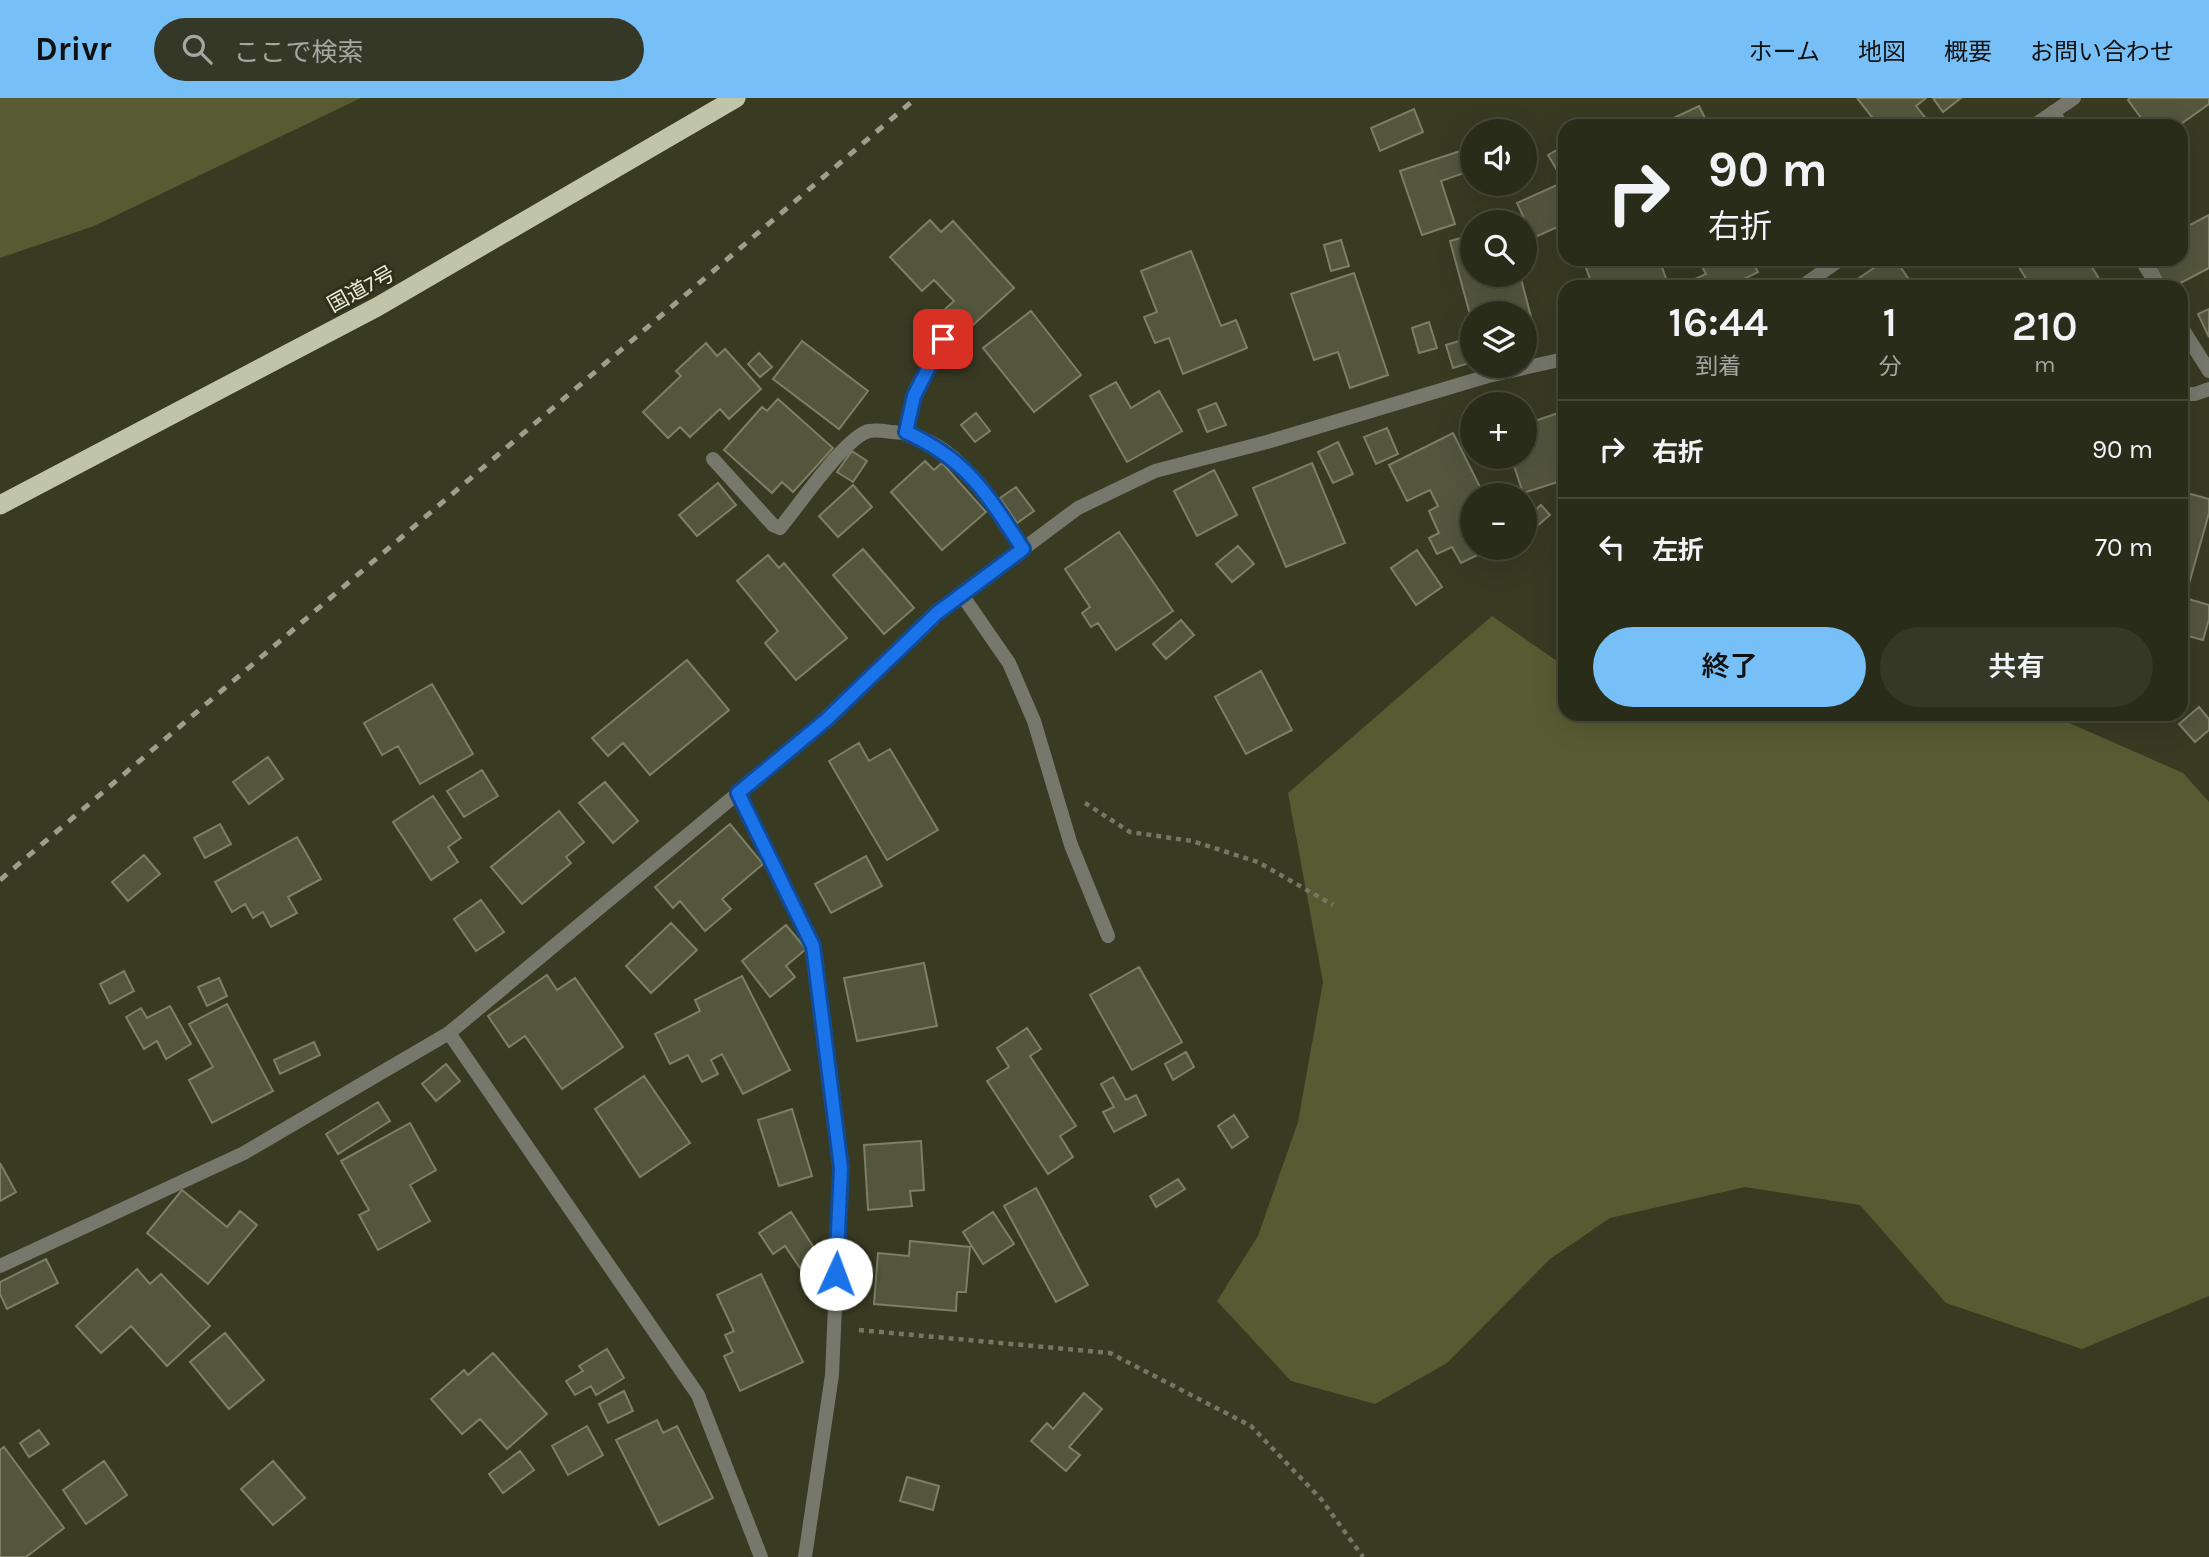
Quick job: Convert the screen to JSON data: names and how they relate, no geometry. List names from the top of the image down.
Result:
{
  "streets": {
    "highway": ["国道7号"]
  },
  "page": {
    "header": "Drivr",
    "search": "ここで検索",
    "nav": [
      "ホーム",
      "地図",
      "概要",
      "お問い合わせ"
    ],
    "map_buttons": ["+", "−"],
    "turn": ["90 m", "右折"],
    "eta": [
      "16:44",
      "到着",
      "1",
      "分",
      "210",
      "m"
    ],
    "list": [
      {
        "name": "右折",
        "value": "90 m"
      },
      {
        "name": "左折",
        "value": "70 m"
      }
    ],
    "buttons": ["終了", "共有"]
  }
}
